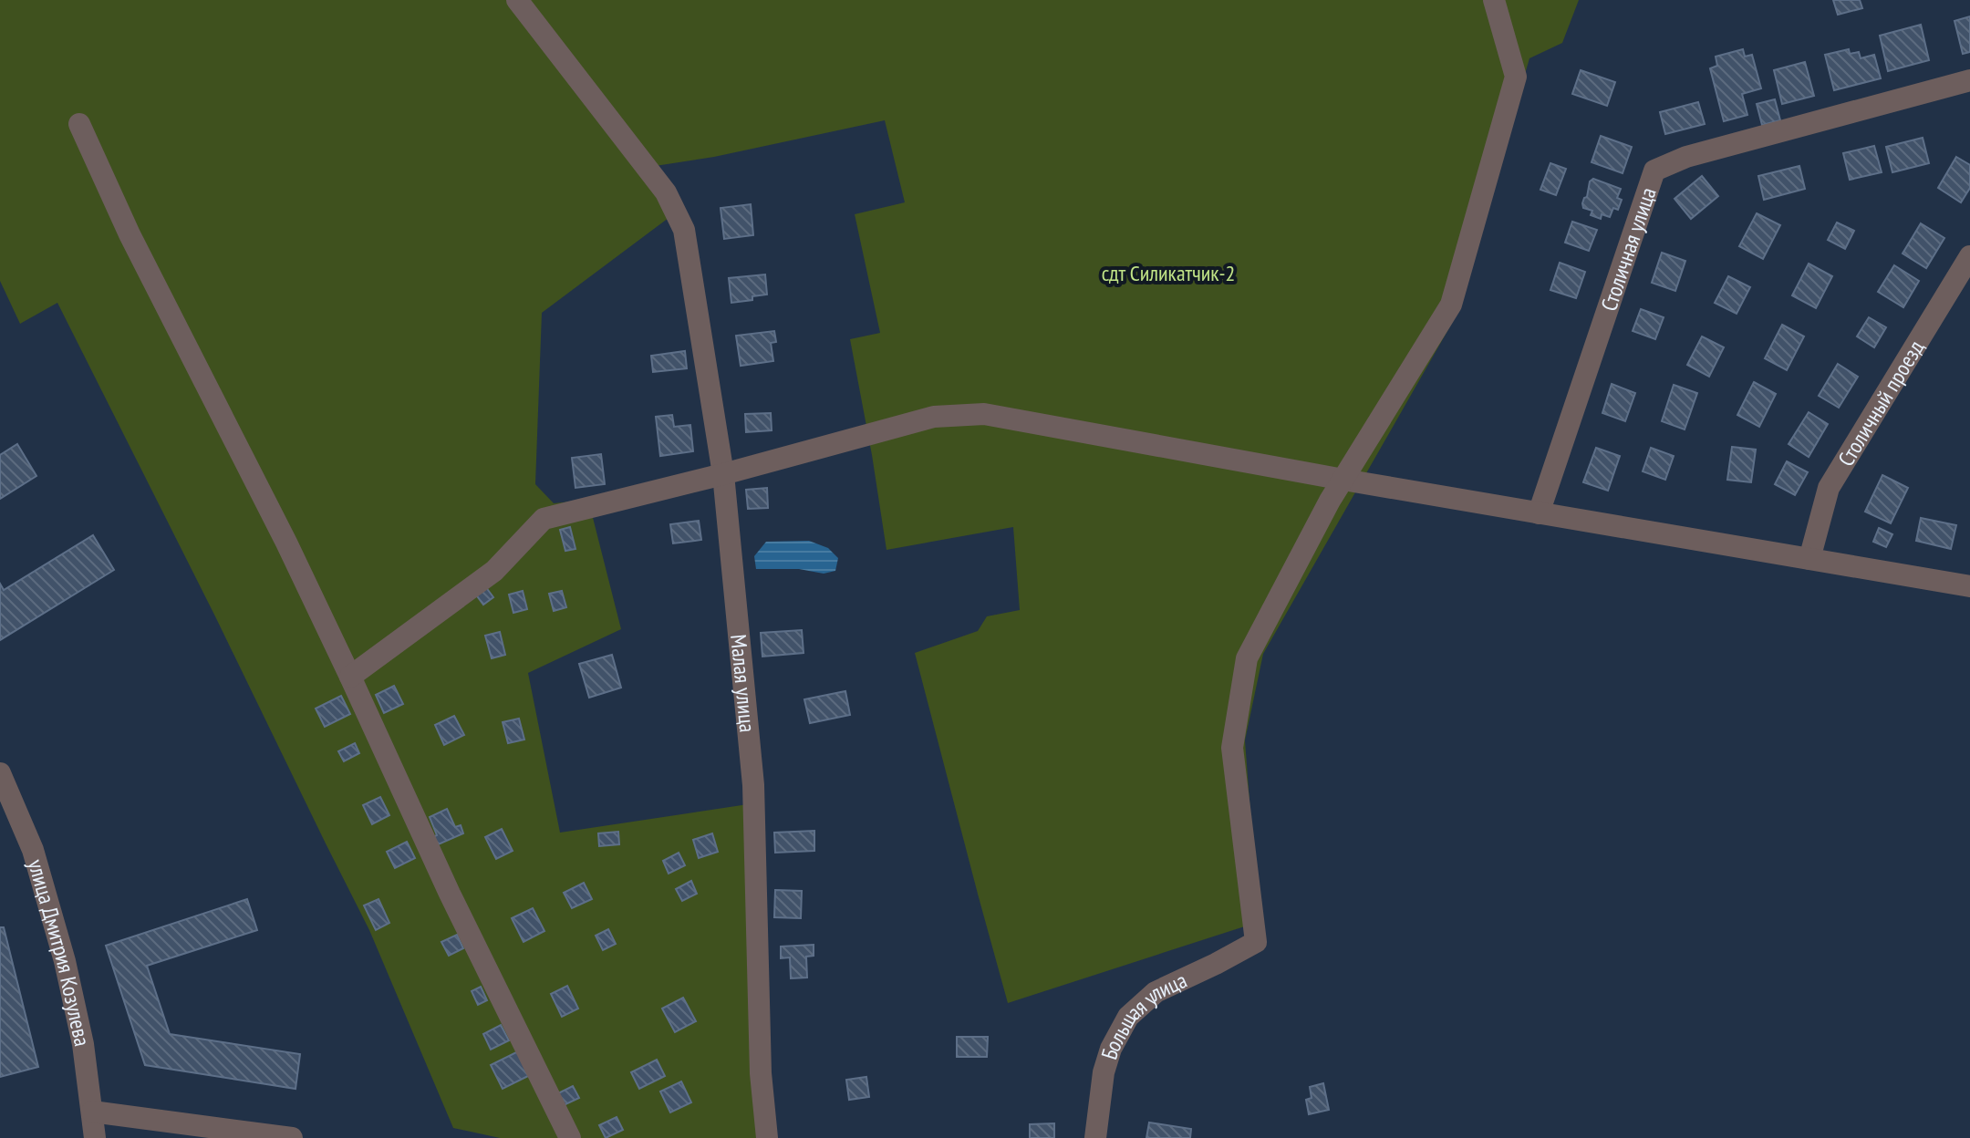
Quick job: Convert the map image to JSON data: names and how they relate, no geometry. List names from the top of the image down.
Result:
{
  "streets": {
    "street": [
      "Столичная улица",
      "Столичный проезд",
      "Малая улица",
      "улица Дмитрия Козулева",
      "Большая улица"
    ]
  },
  "parks": ["сдт Силикатчик-2"]
}
